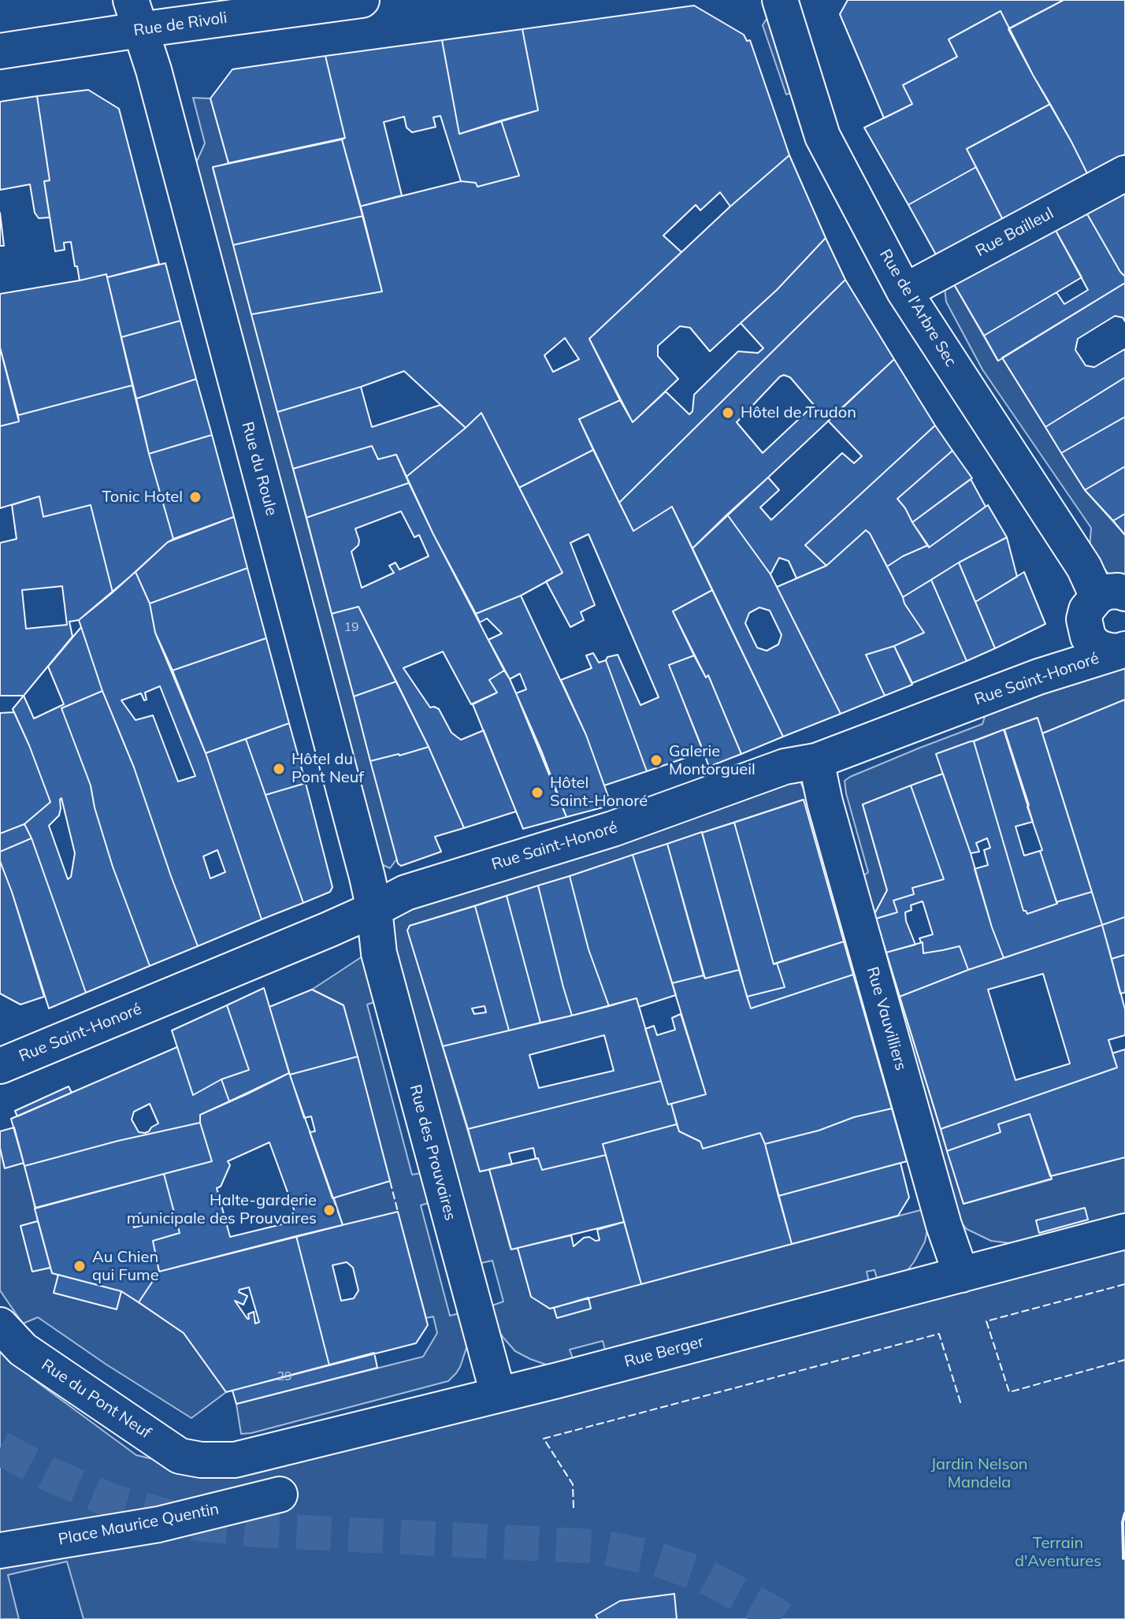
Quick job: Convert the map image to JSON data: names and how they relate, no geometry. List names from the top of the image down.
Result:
{
  "streets": {
    "street": [
      "Rue de Rivoli",
      "Rue Bailleul",
      "Rue de l'Arbre Sec",
      "Rue du Roule",
      "Rue Saint-Honoré",
      "Rue Vauvilliers",
      "Rue des Prouvaires",
      "Rue Berger",
      "Rue du Pont Neuf",
      "Place Maurice Quentin"
    ]
  },
  "crossings": [
    ["Rue de Rivoli", "Rue du Roule"],
    ["Rue Bailleul", "Rue de l'Arbre Sec"],
    ["Rue du Roule", "Rue Saint-Honoré"],
    ["Rue du Roule", "Rue des Prouvaires"],
    ["Rue Saint-Honoré", "Rue Vauvilliers"],
    ["Rue Saint-Honoré", "Rue des Prouvaires"],
    ["Rue Vauvilliers", "Rue Berger"],
    ["Rue des Prouvaires", "Rue Berger"],
    ["Rue Berger", "Rue du Pont Neuf"]
  ],
  "parks": ["Jardin Nelson Mandela", "Terrain d'Aventures"],
  "places": [
    "Hôtel de Trudon",
    "Tonic Hotel",
    "Galerie Montorgueil",
    "Hôtel du Pont Neuf",
    "Hôtel Saint-Honoré",
    "Halte-garderie municipale des Prouvaires",
    "Au Chien qui Fume"
  ],
  "house_numbers": ["19", "29"]
}
